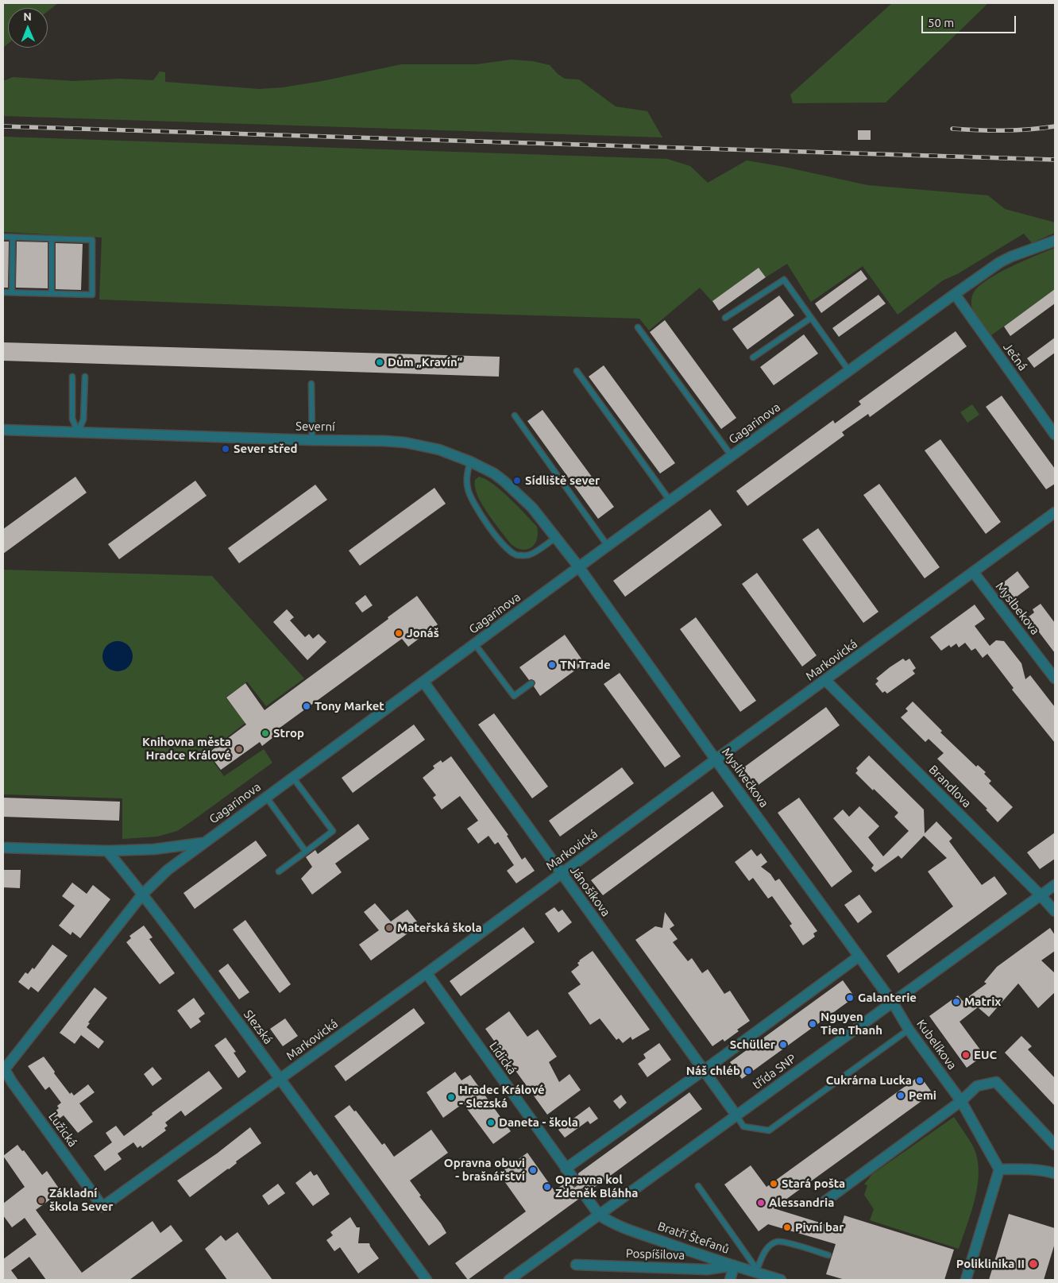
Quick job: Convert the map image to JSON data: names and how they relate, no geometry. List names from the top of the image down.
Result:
{
  "streets": {
    "street": [
      "Ječná",
      "Gagarinova",
      "Severní",
      "Myslbekova",
      "Markovická",
      "Myslivečkova",
      "Brandlova",
      "Jánošíkova",
      "Slezská",
      "Kubelíkova",
      "Lidická",
      "třída SNP",
      "Lužická",
      "Bratří Štefanů",
      "Pospíšilova"
    ]
  },
  "crossings": [
    ["Ječná", "Gagarinova"],
    ["Gagarinova", "Severní"],
    ["Gagarinova", "Myslivečkova"],
    ["Gagarinova", "Jánošíkova"],
    ["Gagarinova", "Slezská"],
    ["Gagarinova", "Lužická"],
    ["Severní", "Myslivečkova"],
    ["Myslbekova", "Markovická"],
    ["Markovická", "Myslivečkova"],
    ["Markovická", "Brandlova"],
    ["Markovická", "Jánošíkova"],
    ["Markovická", "Slezská"],
    ["Markovická", "Lidická"],
    ["Markovická", "Lužická"],
    ["Myslivečkova", "Kubelíkova"],
    ["Myslivečkova", "třída SNP"],
    ["Brandlova", "třída SNP"],
    ["Jánošíkova", "třída SNP"],
    ["Kubelíkova", "třída SNP"],
    ["třída SNP", "Bratří Štefanů"],
    ["Bratří Štefanů", "Pospíšilova"]
  ],
  "places": [
    "Dům „Kravín“",
    "Sever střed",
    "Sídliště sever",
    "Jonáš",
    "TN Trade",
    "Tony Market",
    "Strop",
    "Knihovna města Hradce Králové",
    "Mateřská škola",
    "Galanterie",
    "Matrix",
    "Nguyen Tien Thanh",
    "Schüller",
    "EUC",
    "Náš chléb",
    "Cukrárna Lucka",
    "Pemi",
    "Hradec Králové - Slezská",
    "Daneta - škola",
    "Opravna obuvi - brašnářství",
    "Stará pošta",
    "Opravna kol Zdeněk Bláhha",
    "Základní škola Sever",
    "Alessandria",
    "Pivní bar",
    "Poliklinika II"
  ],
  "scale_bar": "50 m",
  "north": "top"
}
